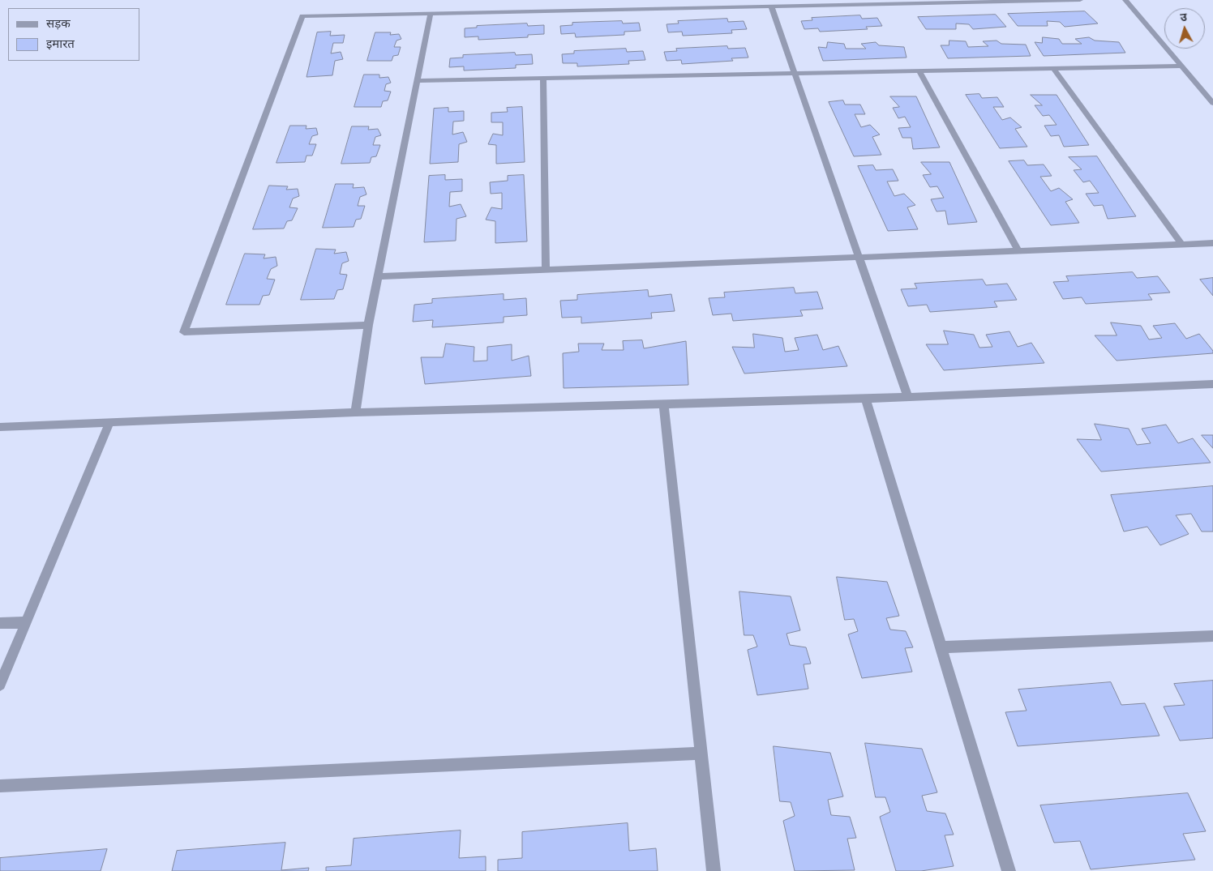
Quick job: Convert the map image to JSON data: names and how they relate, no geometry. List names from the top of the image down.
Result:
{
  "legend": ["सड़क", "इमारत"],
  "north": "top"
}
